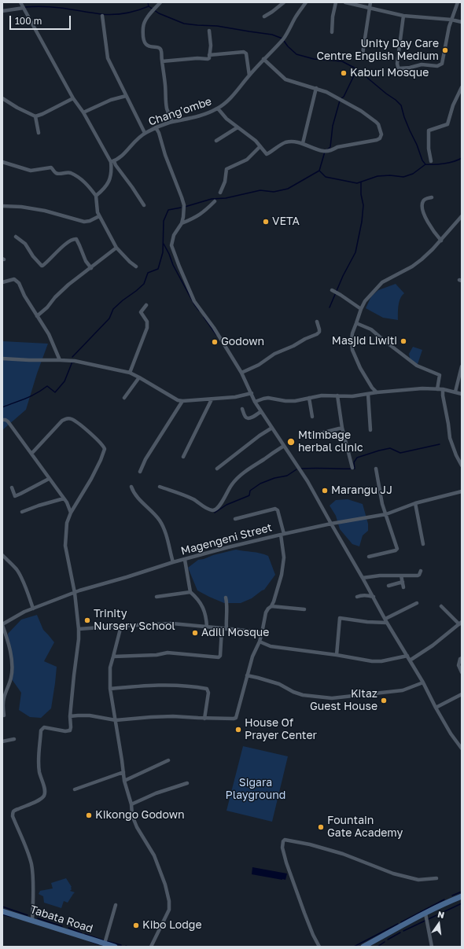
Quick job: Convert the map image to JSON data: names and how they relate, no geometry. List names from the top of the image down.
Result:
{
  "streets": {
    "main road": ["Tabata Road"],
    "street": ["Chang'ombe", "Magengeni Street"]
  },
  "parks": ["Sigara Playground"],
  "places": [
    "Unity Day Care Centre English Medium",
    "Kaburi Mosque",
    "VETA",
    "Masjid Liwiti",
    "Godown",
    "Mtimbage herbal clinic",
    "Marangu JJ",
    "Trinity Nursery School",
    "Adili Mosque",
    "Kitaz Guest House",
    "House Of Prayer Center",
    "Kikongo Godown",
    "Fountain Gate Academy",
    "Kibo Lodge"
  ],
  "scale_bar": "100 m",
  "north": "top"
}
